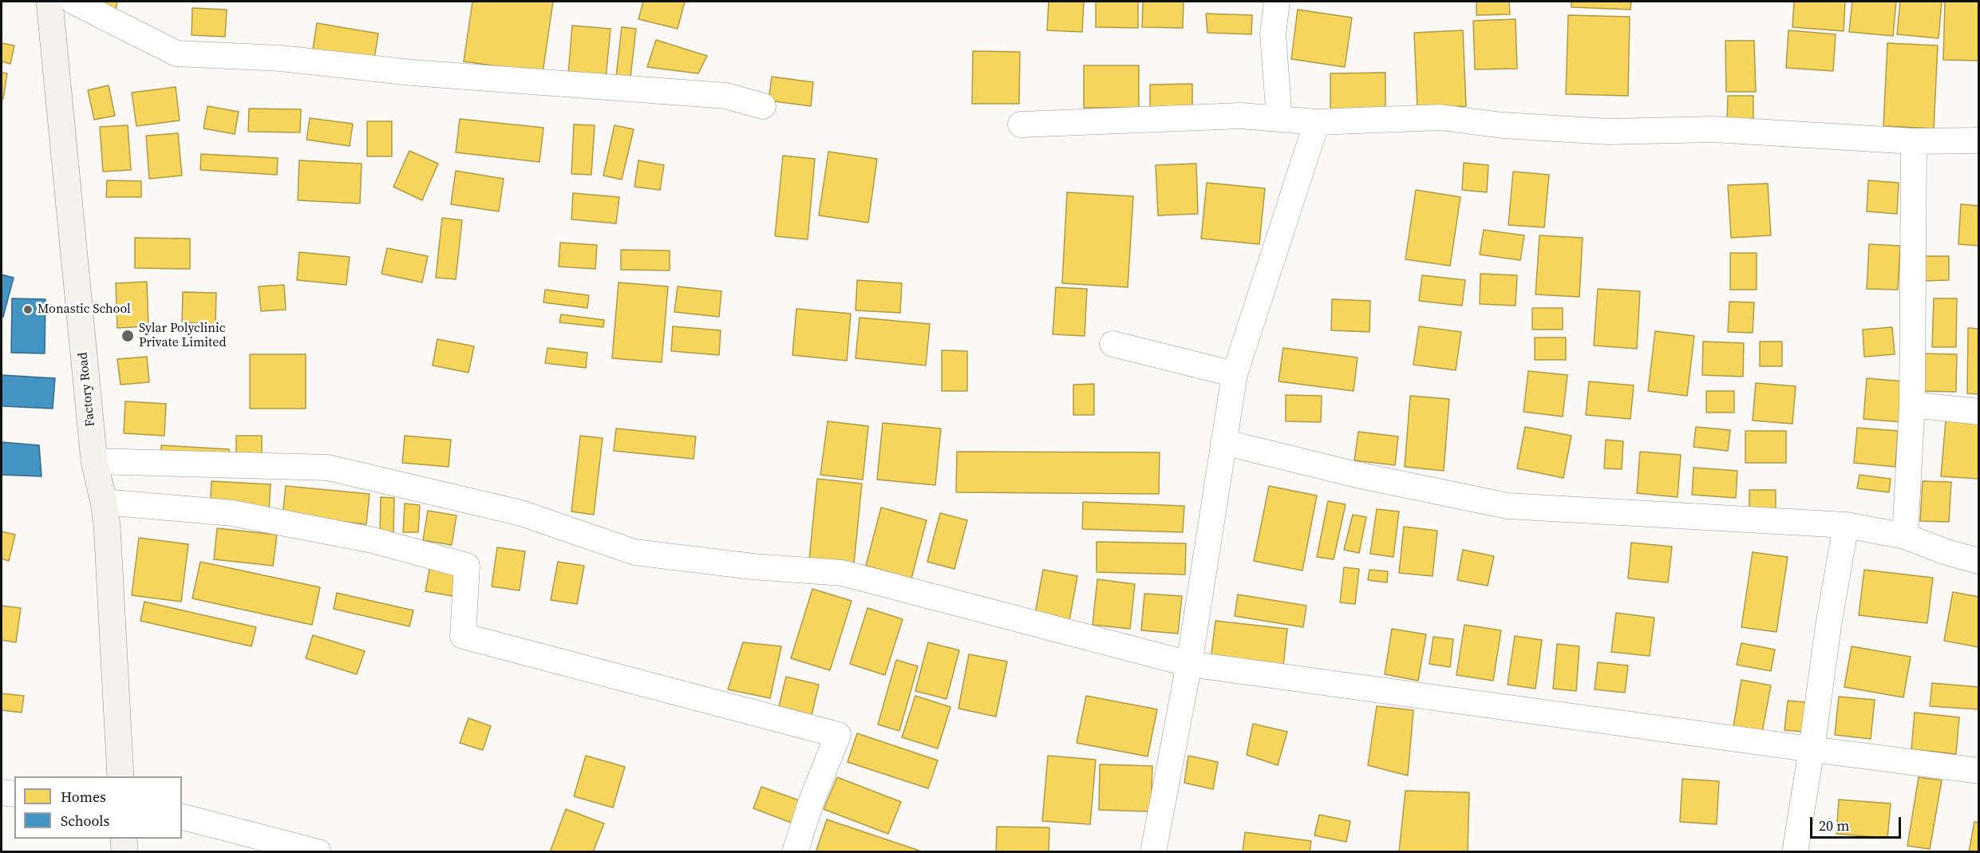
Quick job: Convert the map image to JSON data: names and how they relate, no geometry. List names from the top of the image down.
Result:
{
  "streets": {
    "main road": ["Factory Road"]
  },
  "places": ["Monastic School", "Sylar Polyclinic Private Limited"],
  "legend": ["Homes", "Schools"],
  "scale_bar": "20 m"
}
